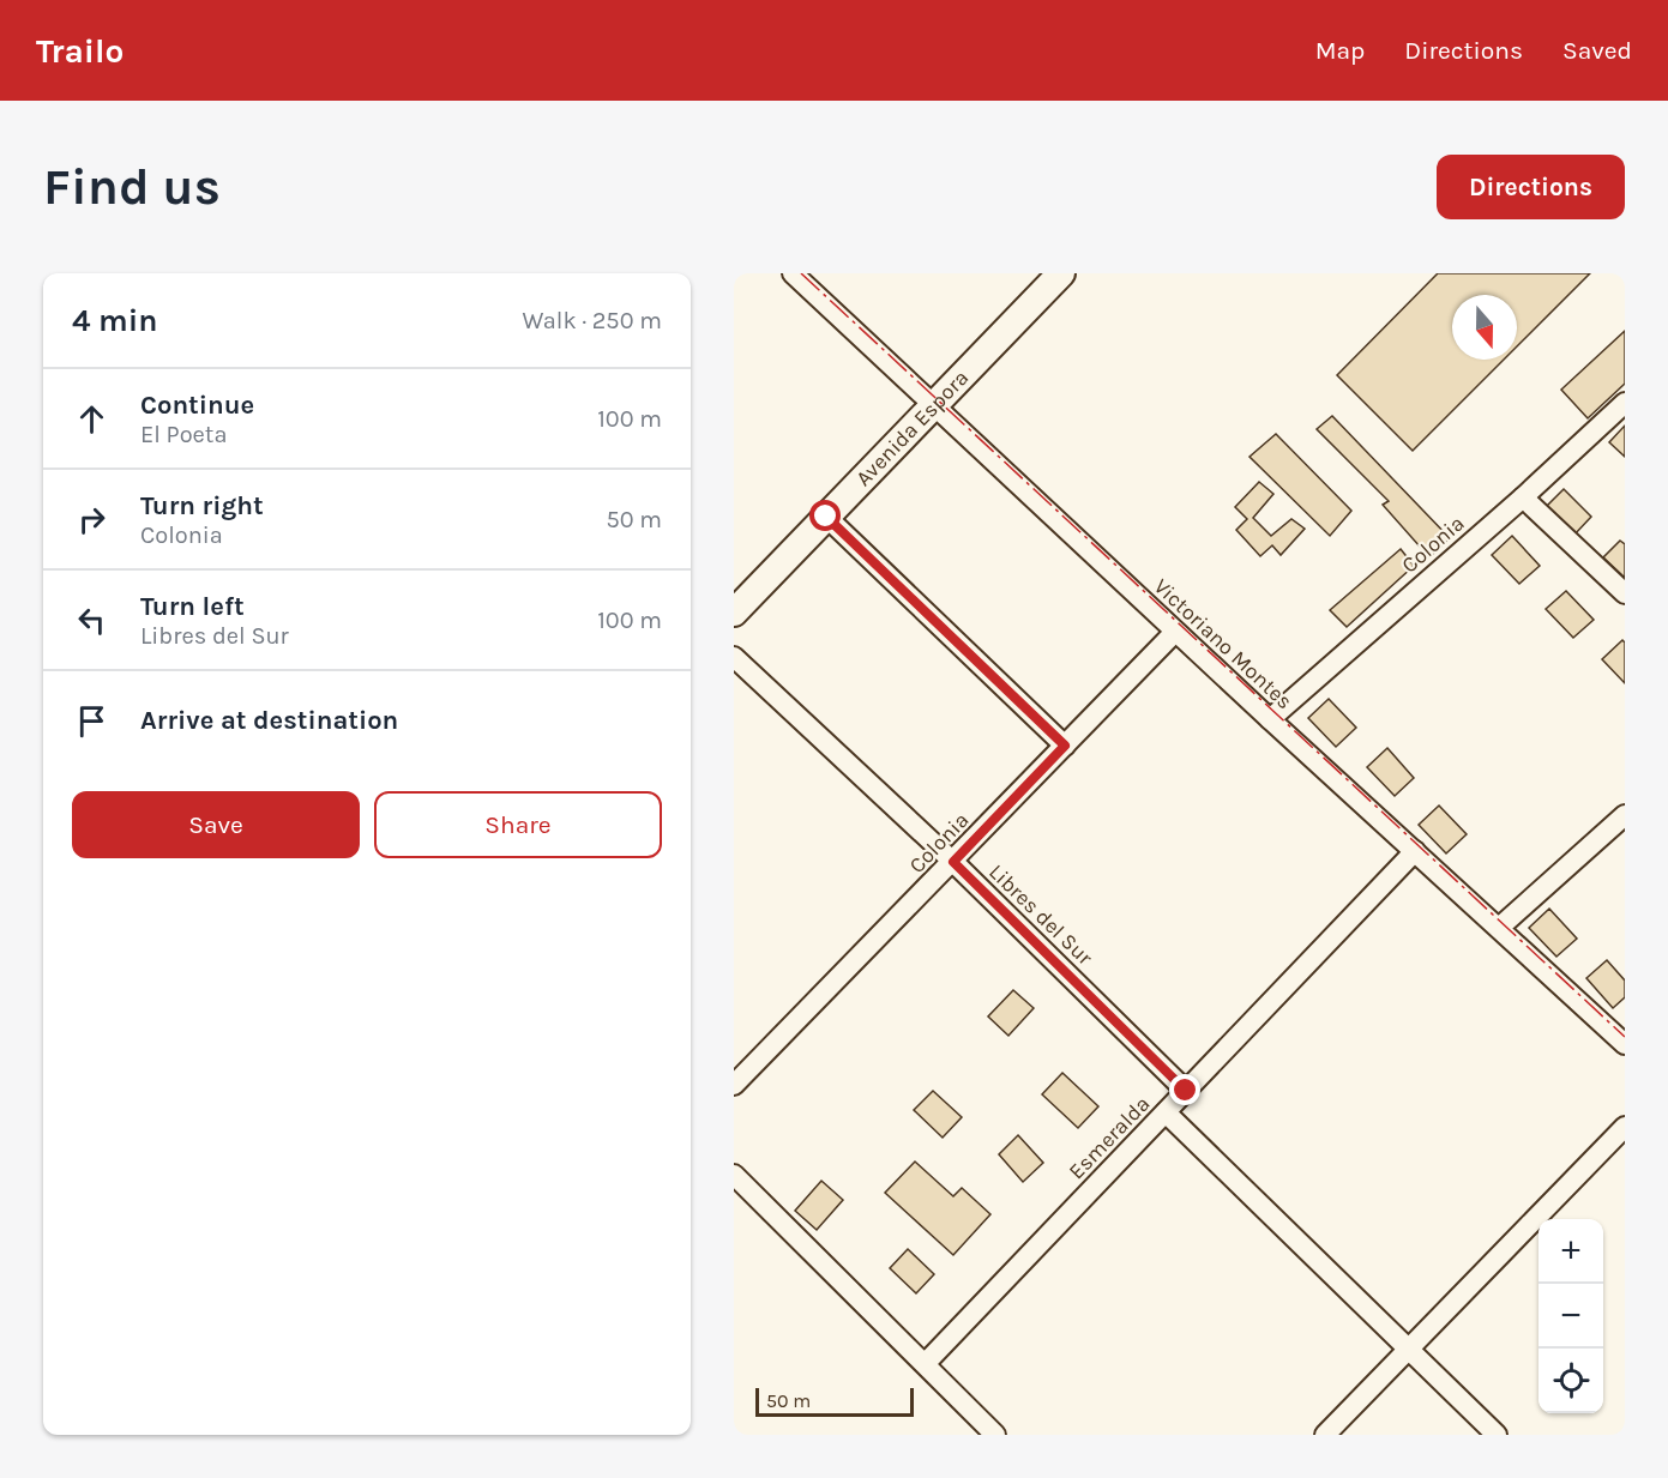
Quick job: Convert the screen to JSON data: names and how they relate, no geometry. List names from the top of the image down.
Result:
{
  "streets": {
    "main road": ["Avenida Espora"],
    "street": [
      "Colonia",
      "Victoriano Montes",
      "Libres del Sur",
      "Esmeralda"
    ]
  },
  "crossings": [
    ["Avenida Espora", "Victoriano Montes"],
    ["Colonia", "Victoriano Montes"],
    ["Colonia", "Libres del Sur"],
    ["Victoriano Montes", "Esmeralda"],
    ["Libres del Sur", "Esmeralda"]
  ],
  "scale_bar": "50 m",
  "north": "bottom",
  "page": {
    "header": "Trailo",
    "nav": ["Map", "Directions", "Saved"],
    "buttons": [
      "Directions",
      ["Save", "Share"]
    ],
    "title": "Find us",
    "heading": ["4 min", "Walk · 250 m"],
    "list": [
      ["Continue", "El Poeta", "100 m"],
      ["Turn right", "Colonia", "50 m"],
      ["Turn left", "Libres del Sur", "100 m"],
      "Arrive at destination"
    ],
    "map_buttons": ["+", "−"],
    "scale": "50 m"
  }
}
